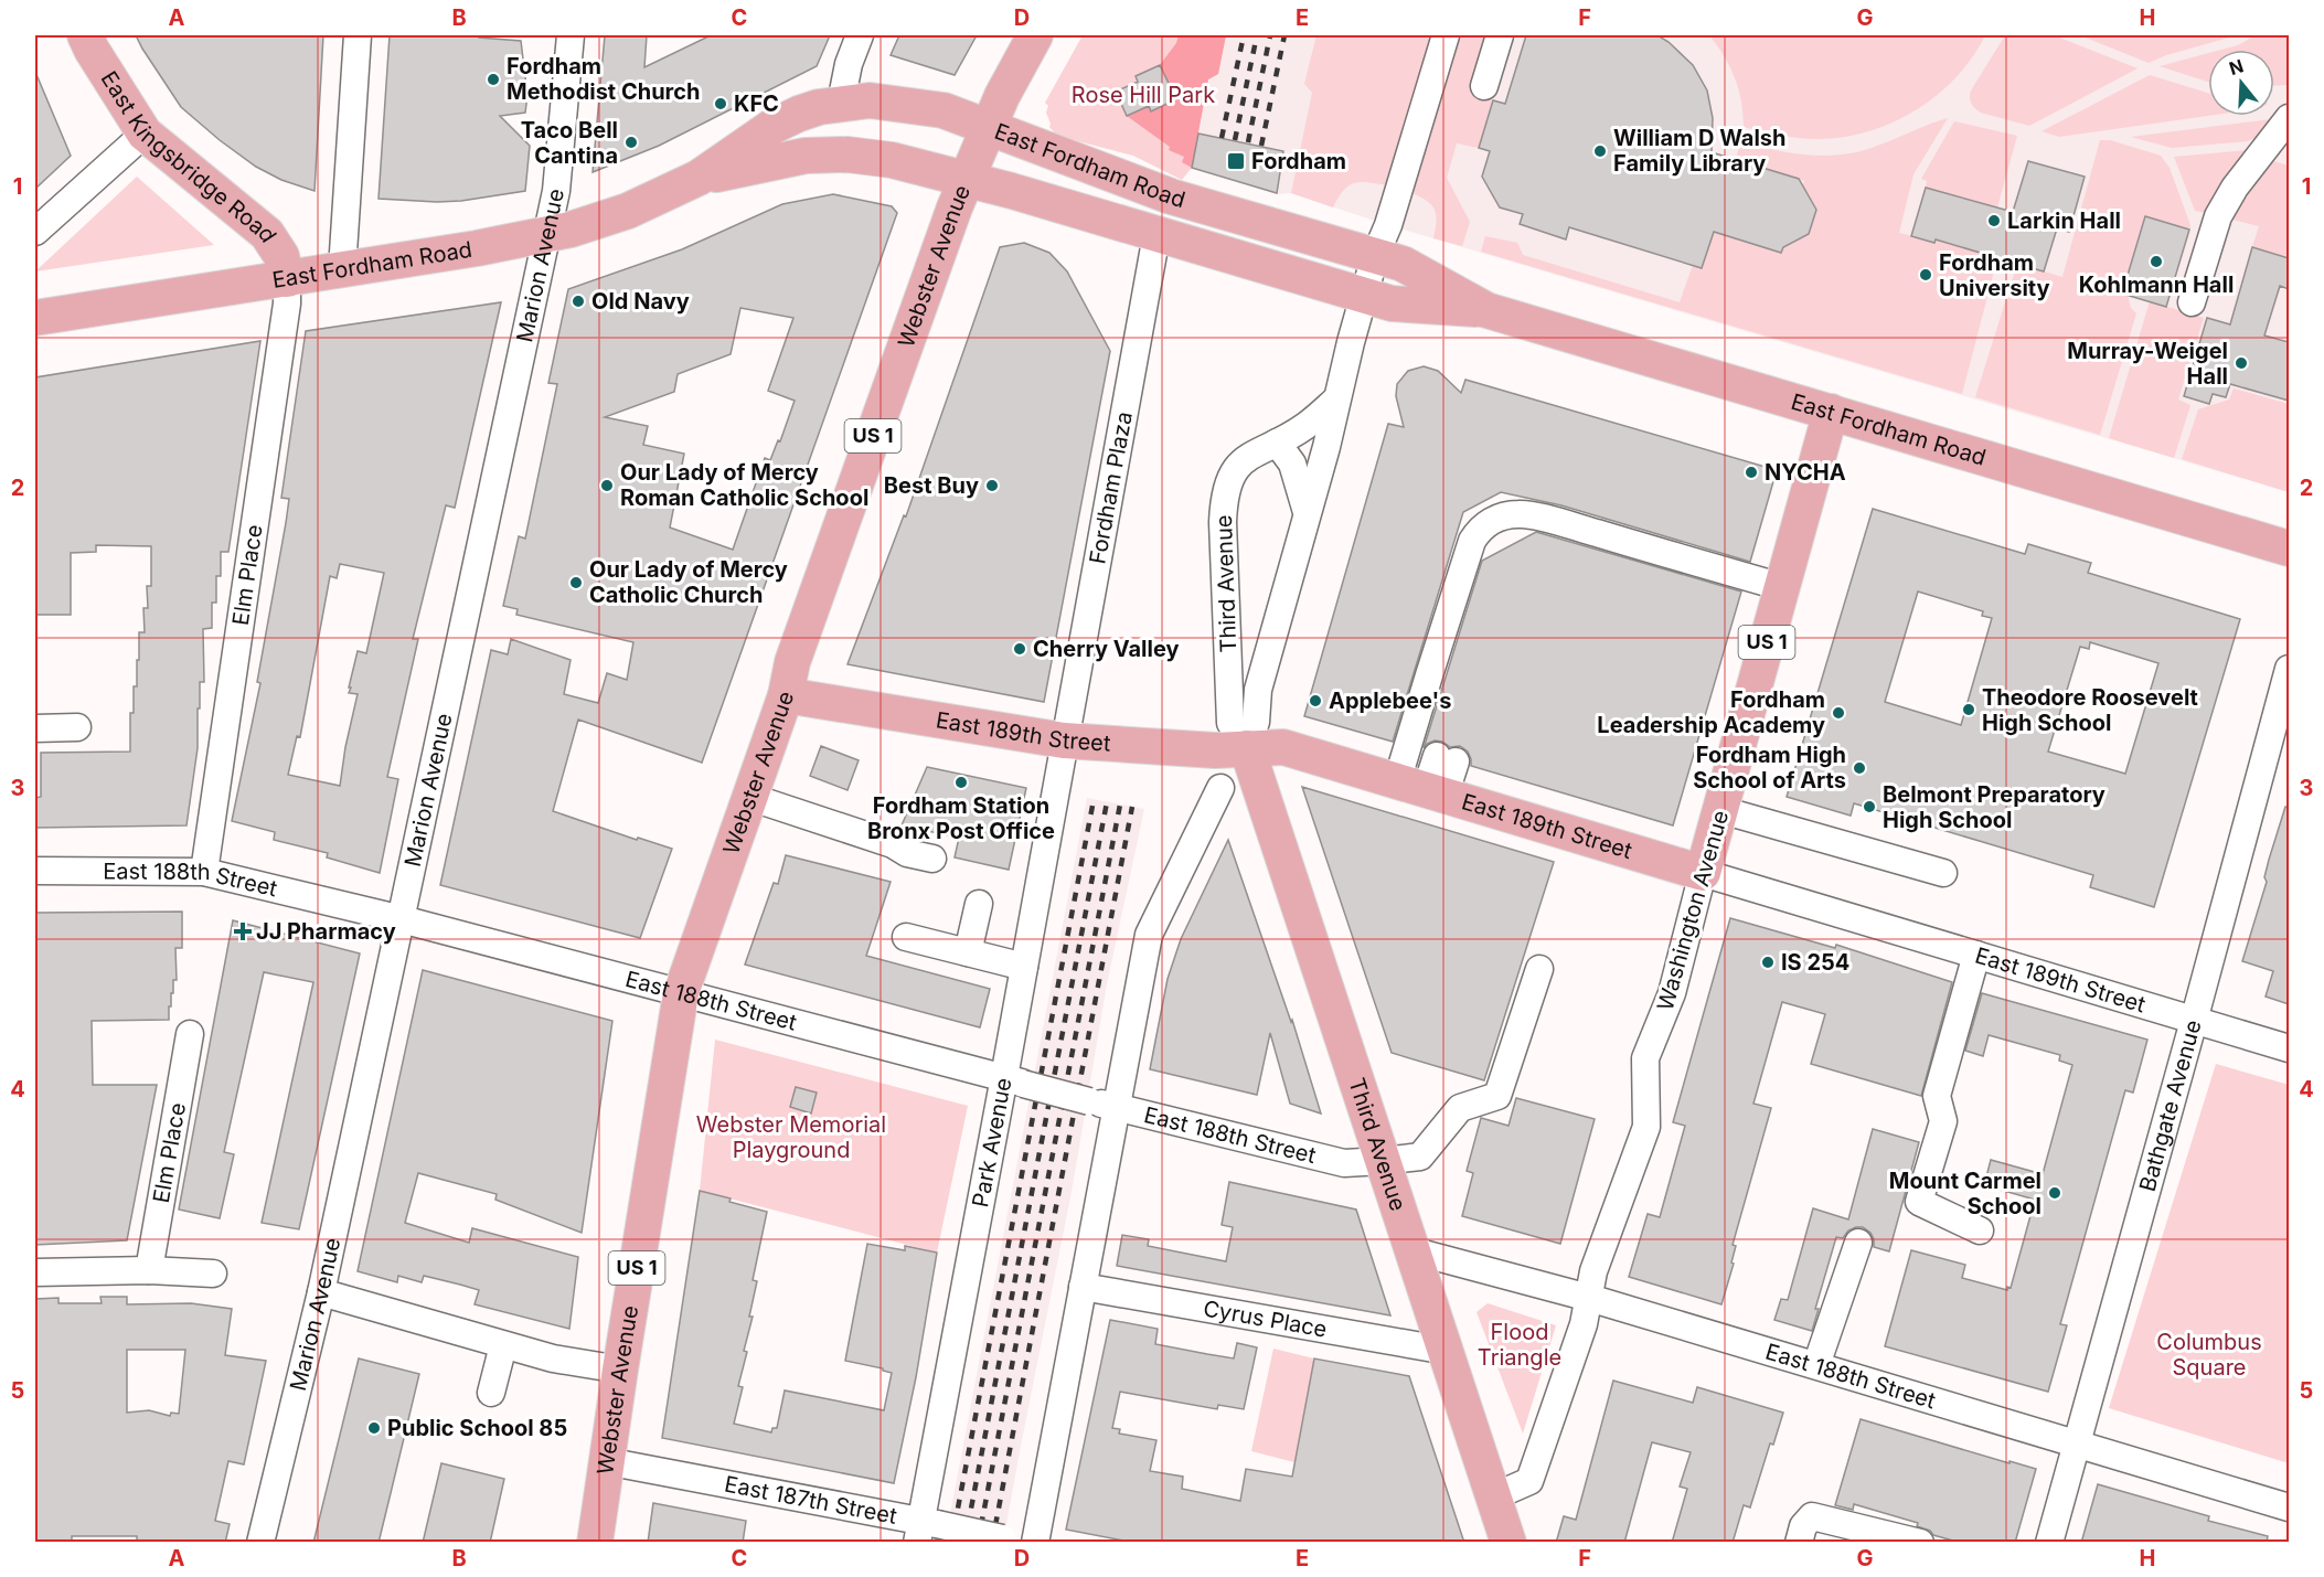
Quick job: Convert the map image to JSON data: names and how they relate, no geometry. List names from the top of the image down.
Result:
{
  "streets": {
    "main road": [
      "East Kingsbridge Road",
      "East Fordham Road",
      "Webster Avenue",
      "US 1",
      "Third Avenue",
      "East 189th Street",
      "Washington Avenue"
    ],
    "street": [
      "Marion Avenue",
      "Fordham Plaza",
      "Elm Place",
      "East 188th Street",
      "Bathgate Avenue",
      "Park Avenue",
      "Cyrus Place",
      "East 187th Street"
    ]
  },
  "crossings": [
    ["East Kingsbridge Road", "East Fordham Road"],
    ["East Kingsbridge Road", "Elm Place"],
    ["East Fordham Road", "Marion Avenue"],
    ["East Fordham Road", "Webster Avenue"],
    ["East Fordham Road", "Fordham Plaza"],
    ["East Fordham Road", "Elm Place"],
    ["East Fordham Road", "Third Avenue"],
    ["East Fordham Road", "Washington Avenue"],
    ["Marion Avenue", "East 188th Street"],
    ["Webster Avenue", "East 189th Street"],
    ["Webster Avenue", "East 188th Street"],
    ["Webster Avenue", "East 187th Street"],
    ["Fordham Plaza", "East 189th Street"],
    ["Fordham Plaza", "Park Avenue"],
    ["Elm Place", "East 188th Street"],
    ["Third Avenue", "East 189th Street"],
    ["Third Avenue", "East 188th Street"],
    ["Third Avenue", "Washington Avenue"],
    ["Third Avenue", "Cyrus Place"],
    ["East 189th Street", "Washington Avenue"],
    ["East 189th Street", "Bathgate Avenue"],
    ["East 189th Street", "Park Avenue"],
    ["East 188th Street", "Washington Avenue"],
    ["East 188th Street", "Bathgate Avenue"],
    ["East 188th Street", "Park Avenue"],
    ["Park Avenue", "East 187th Street"]
  ],
  "parks": [
    "Rose Hill Park",
    "Webster Memorial Playground",
    "Flood Triangle",
    "Columbus Square"
  ],
  "places": {
    "other": [
      "Fordham Methodist Church",
      "KFC",
      "Taco Bell Cantina",
      "William D Walsh Family Library",
      "Larkin Hall",
      "Kohlmann Hall",
      "Fordham University",
      "Old Navy",
      "Murray-Weigel Hall",
      "NYCHA",
      "Our Lady of Mercy Roman Catholic School",
      "Best Buy",
      "Our Lady of Mercy Catholic Church",
      "Cherry Valley",
      "Applebee's",
      "Theodore Roosevelt High School",
      "Fordham Leadership Academy",
      "Fordham High School of Arts",
      "Fordham Station Bronx Post Office",
      "Belmont Preparatory High School",
      "IS 254",
      "Mount Carmel School",
      "Public School 85"
    ],
    "transit": ["Fordham"],
    "health": ["JJ Pharmacy"]
  },
  "north": "top",
  "grid": {
    "columns": [
      "A",
      "B",
      "C",
      "D",
      "E",
      "F",
      "G",
      "H"
    ],
    "rows": [
      "1",
      "2",
      "3",
      "4",
      "5"
    ]
  }
}
